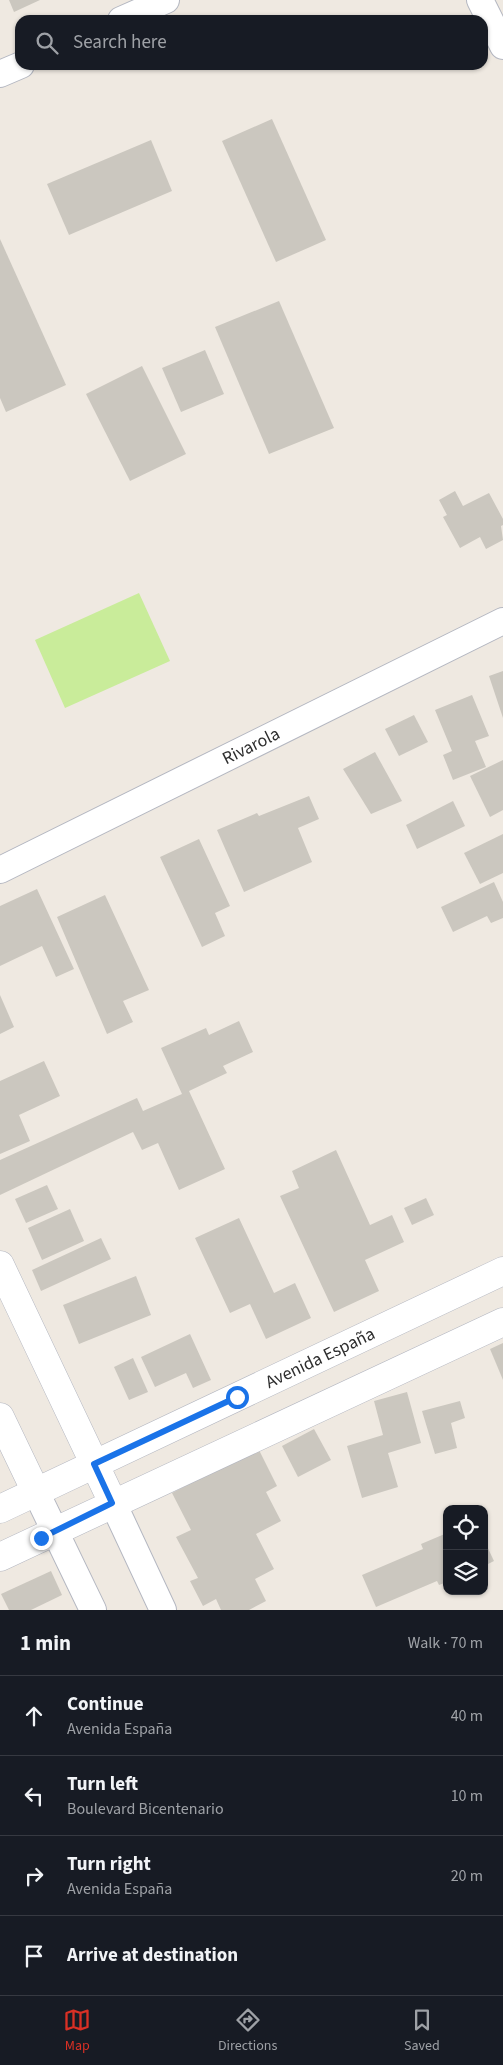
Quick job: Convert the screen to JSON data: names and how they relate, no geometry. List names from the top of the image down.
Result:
{
  "streets": {
    "street": ["Rivarola", "Avenida España"]
  },
  "page": {
    "search": "Search here",
    "heading": ["1 min", "Walk · 70 m"],
    "list": [
      ["Continue", "Avenida España", "40 m"],
      ["Turn left", "Boulevard Bicentenario", "10 m"],
      ["Turn right", "Avenida España", "20 m"],
      "Arrive at destination"
    ],
    "nav": ["Map", "Directions", "Saved"]
  }
}
